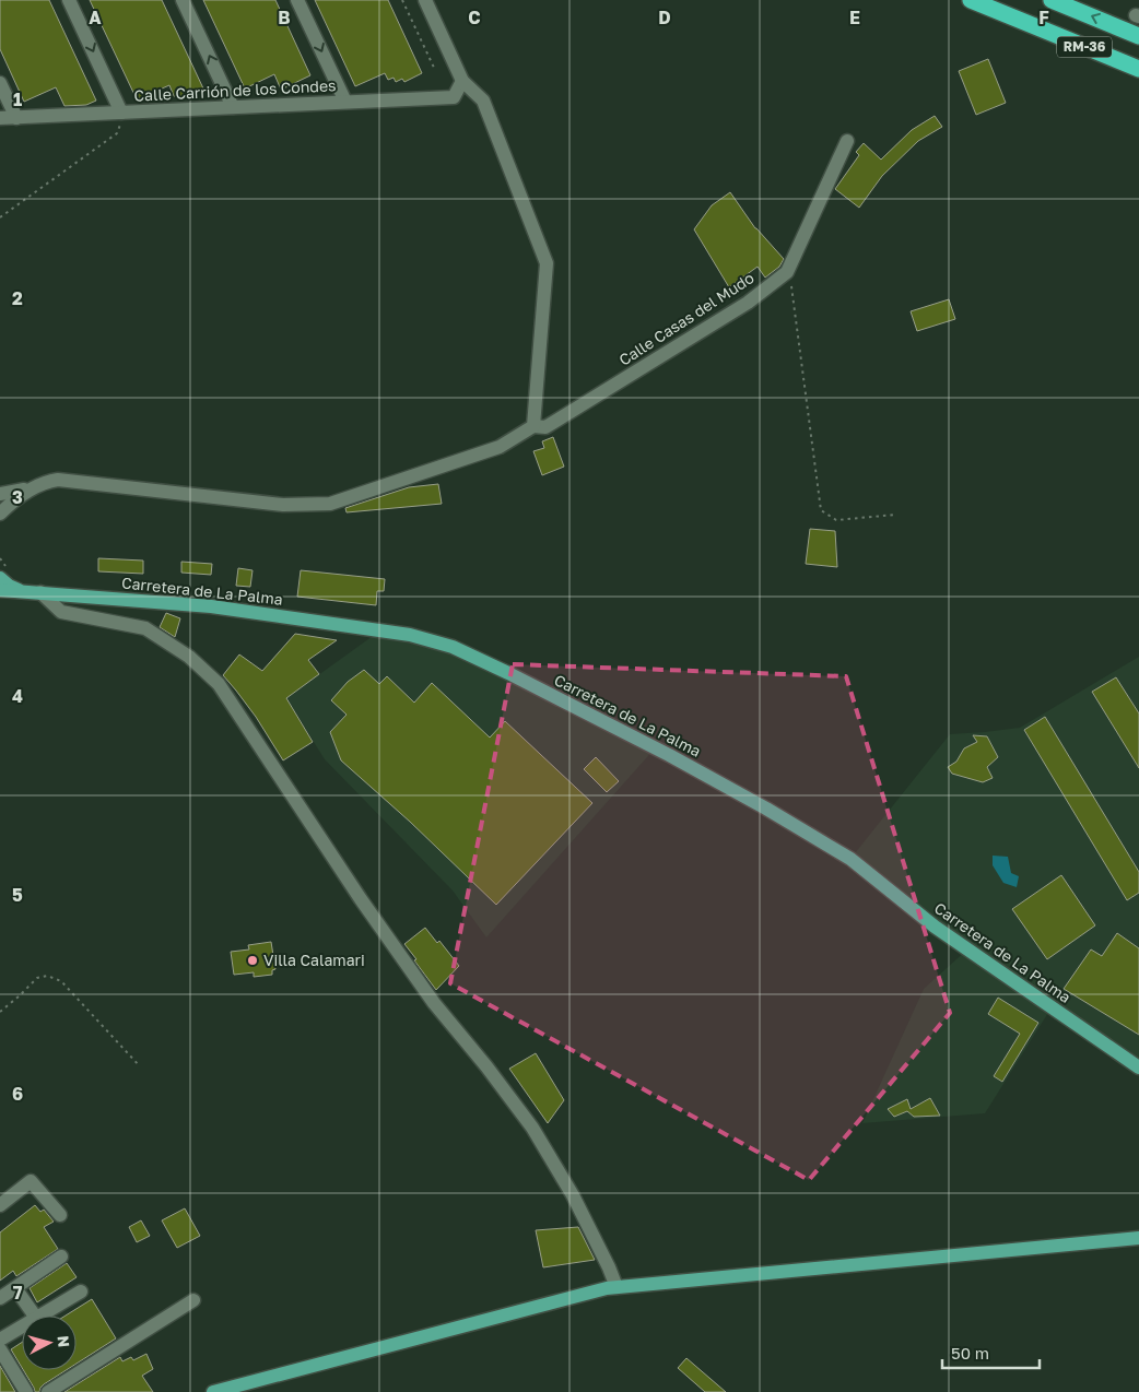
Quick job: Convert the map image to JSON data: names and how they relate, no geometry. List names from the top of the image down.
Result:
{
  "streets": {
    "highway": ["RM-36"],
    "main road": ["Carretera de La Palma"],
    "street": ["Calle Carrión de los Condes", "Calle Casas del Mudo"]
  },
  "places": ["Villa Calamari"],
  "scale_bar": "50 m",
  "north": "right",
  "grid": {
    "columns": [
      "A",
      "B",
      "C",
      "D",
      "E",
      "F"
    ],
    "rows": [
      "1",
      "2",
      "3",
      "4",
      "5",
      "6",
      "7"
    ]
  }
}
